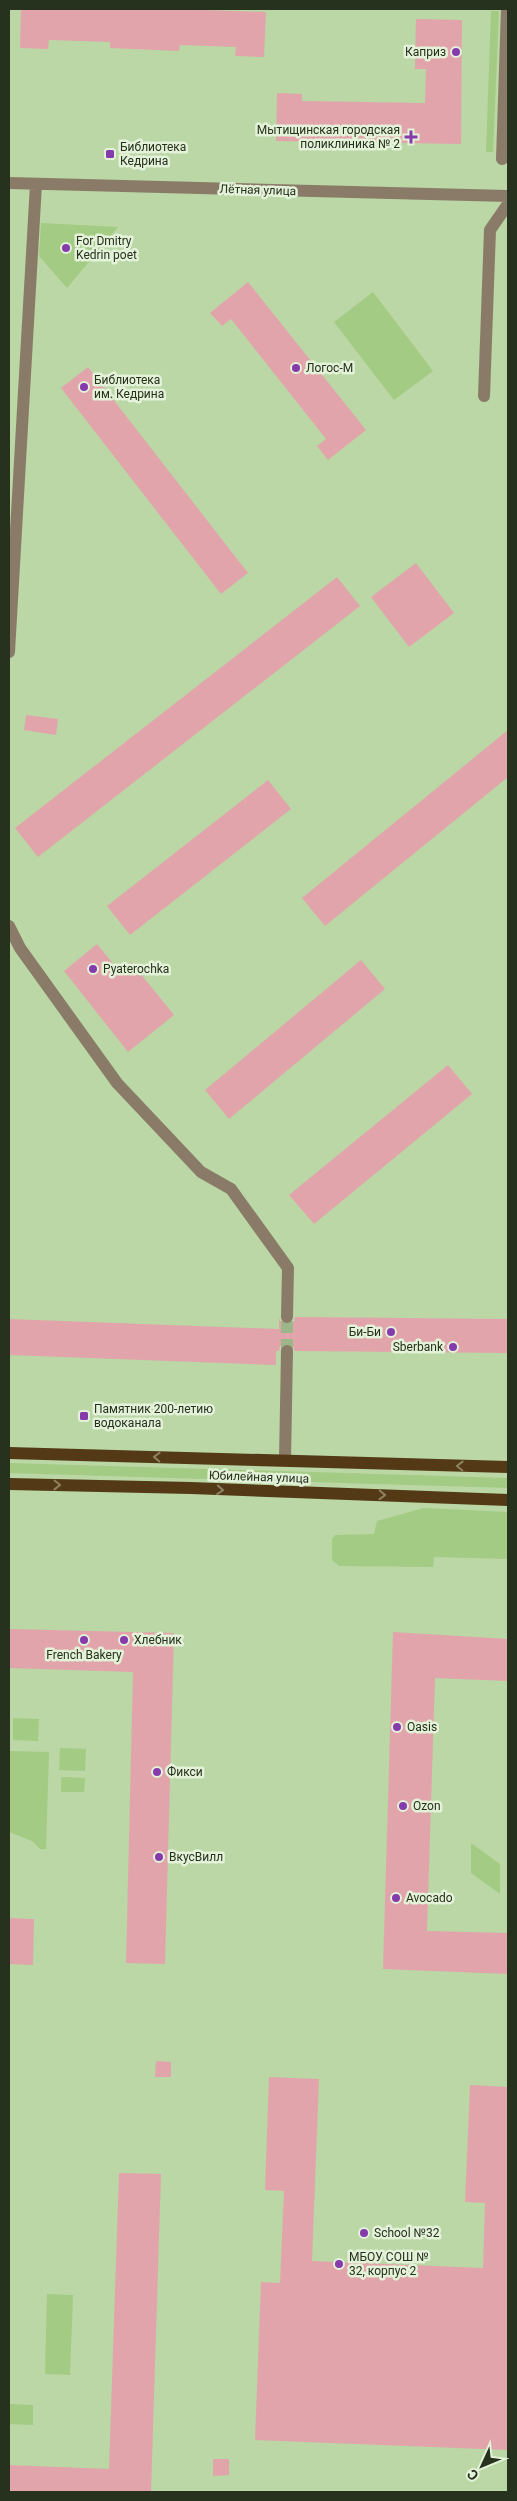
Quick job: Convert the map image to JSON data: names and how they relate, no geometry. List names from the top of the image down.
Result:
{
  "streets": {
    "main road": ["Юбилейная улица"],
    "street": ["Лётная улица"]
  },
  "places": {
    "other": [
      "Каприз",
      "For Dmitry Kedrin poet",
      "Логос-М",
      "Библиотека им. Кедрина",
      "Pyaterochka",
      "Би-Би",
      "Sberbank",
      "French Bakery",
      "Хлебник",
      "Oasis",
      "Фикси",
      "Ozon",
      "ВкусВилл",
      "Avocado",
      "School №32",
      "МБОУ СОШ № 32, корпус 2"
    ],
    "health": ["Мытищинская городская поликлиника № 2"],
    "transit": ["Библиотека Кедрина", "Памятник 200-летию водоканала"]
  },
  "north": "bottom left"
}
